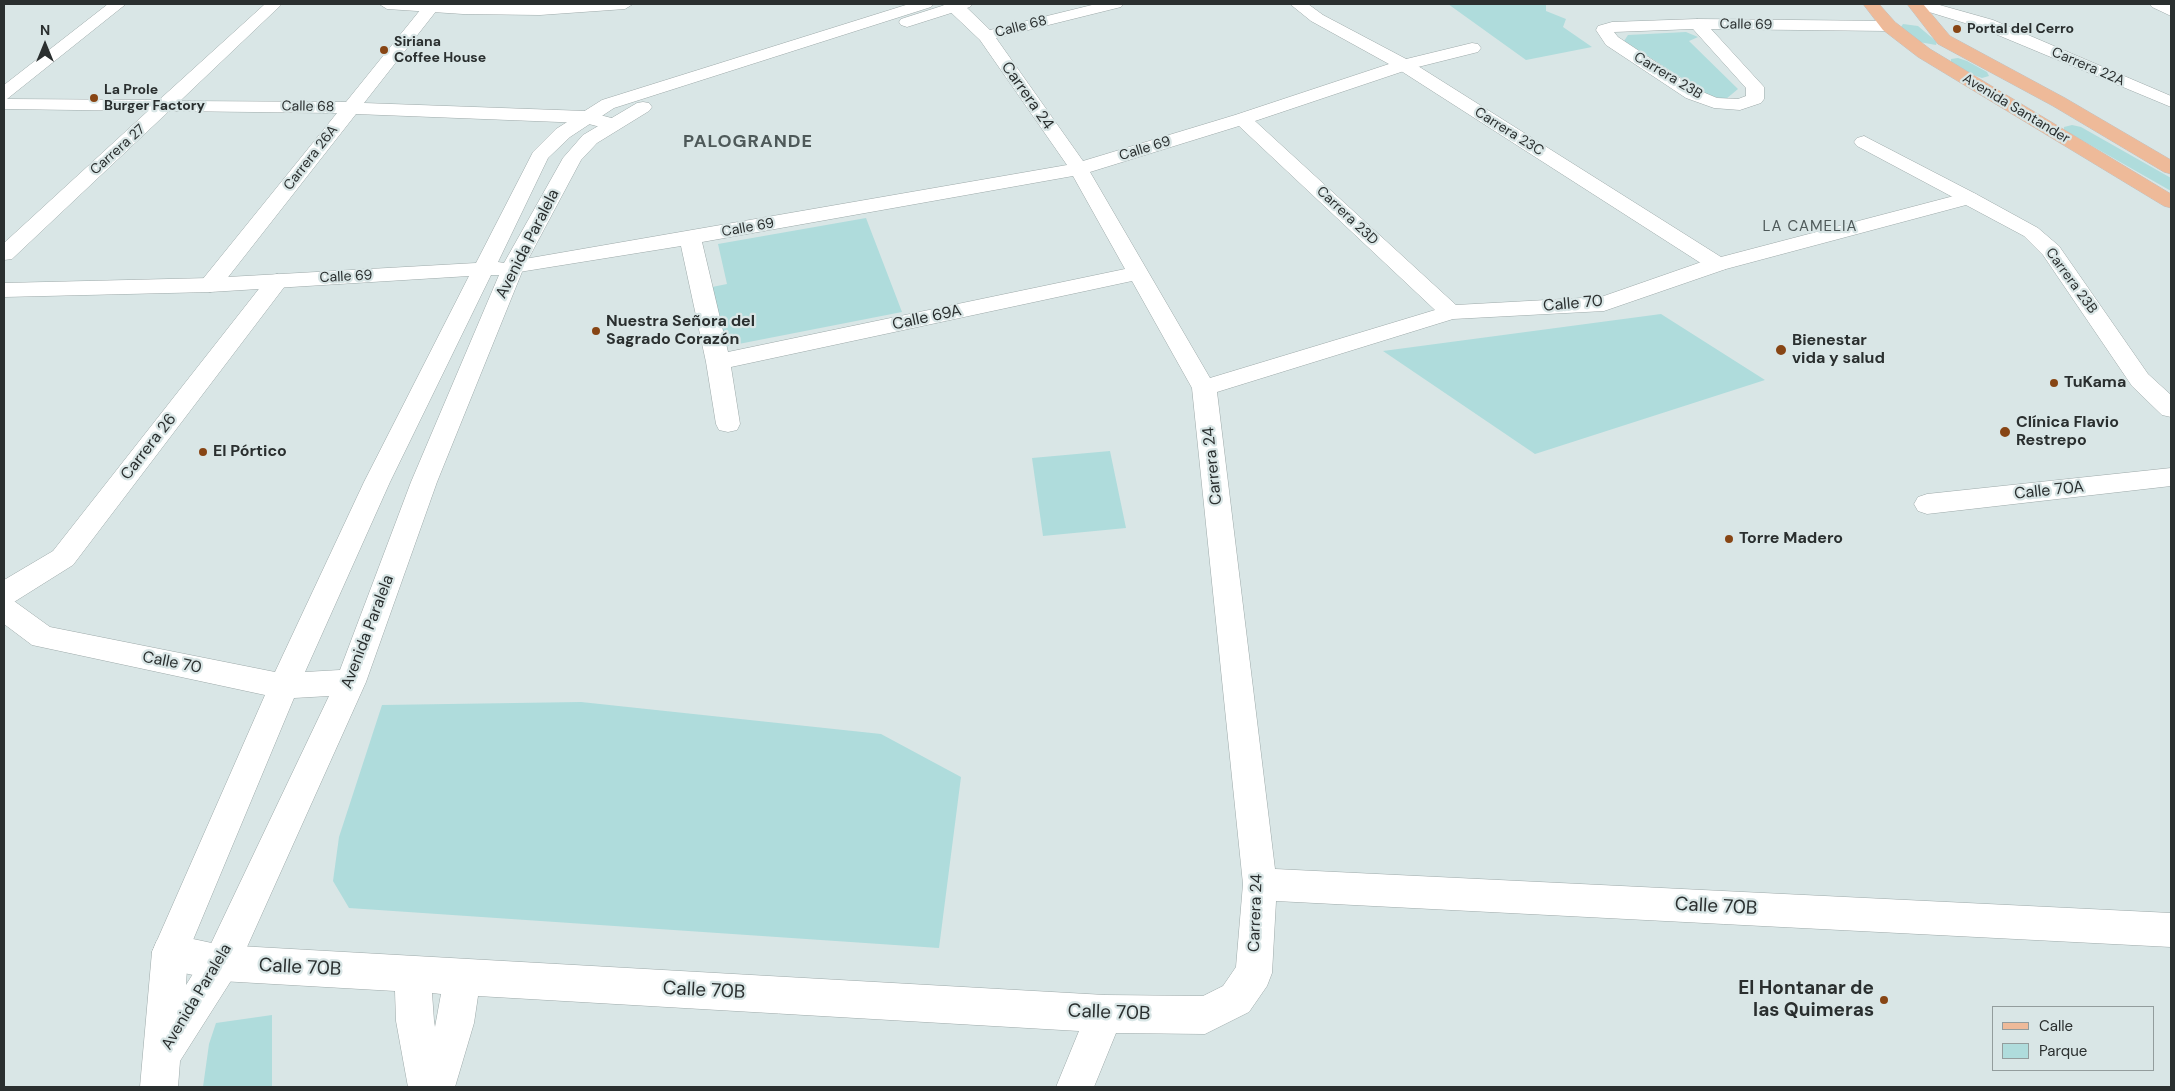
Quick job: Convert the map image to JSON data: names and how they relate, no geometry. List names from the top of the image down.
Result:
{
  "streets": {
    "main road": ["Avenida Santander"],
    "street": [
      "Calle 69",
      "Calle 68",
      "Carrera 22A",
      "Carrera 23B",
      "Carrera 24",
      "Carrera 23C",
      "Carrera 27",
      "Carrera 26A",
      "Carrera 23D",
      "Avenida Paralela",
      "Calle 70",
      "Calle 69A",
      "Carrera 26",
      "Calle 70A",
      "Calle 70B"
    ]
  },
  "crossings": [
    ["Calle 69", "Carrera 23B"],
    ["Calle 69", "Carrera 24"],
    ["Calle 69", "Avenida Santander"],
    ["Calle 69", "Carrera 23C"],
    ["Calle 69", "Carrera 26A"],
    ["Calle 69", "Carrera 23D"],
    ["Calle 69", "Avenida Paralela"],
    ["Calle 69", "Carrera 26"],
    ["Calle 68", "Carrera 24"],
    ["Calle 68", "Carrera 27"],
    ["Calle 68", "Carrera 26A"],
    ["Calle 68", "Avenida Paralela"],
    ["Carrera 23B", "Calle 70"],
    ["Carrera 24", "Avenida Paralela"],
    ["Carrera 24", "Calle 70"],
    ["Carrera 24", "Calle 69A"],
    ["Carrera 24", "Calle 70B"],
    ["Carrera 23C", "Calle 70"],
    ["Carrera 23D", "Calle 70"],
    ["Avenida Paralela", "Calle 70"],
    ["Avenida Paralela", "Calle 70B"]
  ],
  "districts": ["PALOGRANDE", "LA CAMELIA"],
  "places": [
    "Portal del Cerro",
    "Siriana Coffee House",
    "La Prole Burger Factory",
    "Nuestra Señora del Sagrado Corazón",
    "Bienestar vida y salud",
    "TuKama",
    "Clínica Flavio Restrepo",
    "El Pórtico",
    "Torre Madero",
    "El Hontanar de las Quimeras"
  ],
  "legend": ["Calle", "Parque"],
  "north": "top"
}
